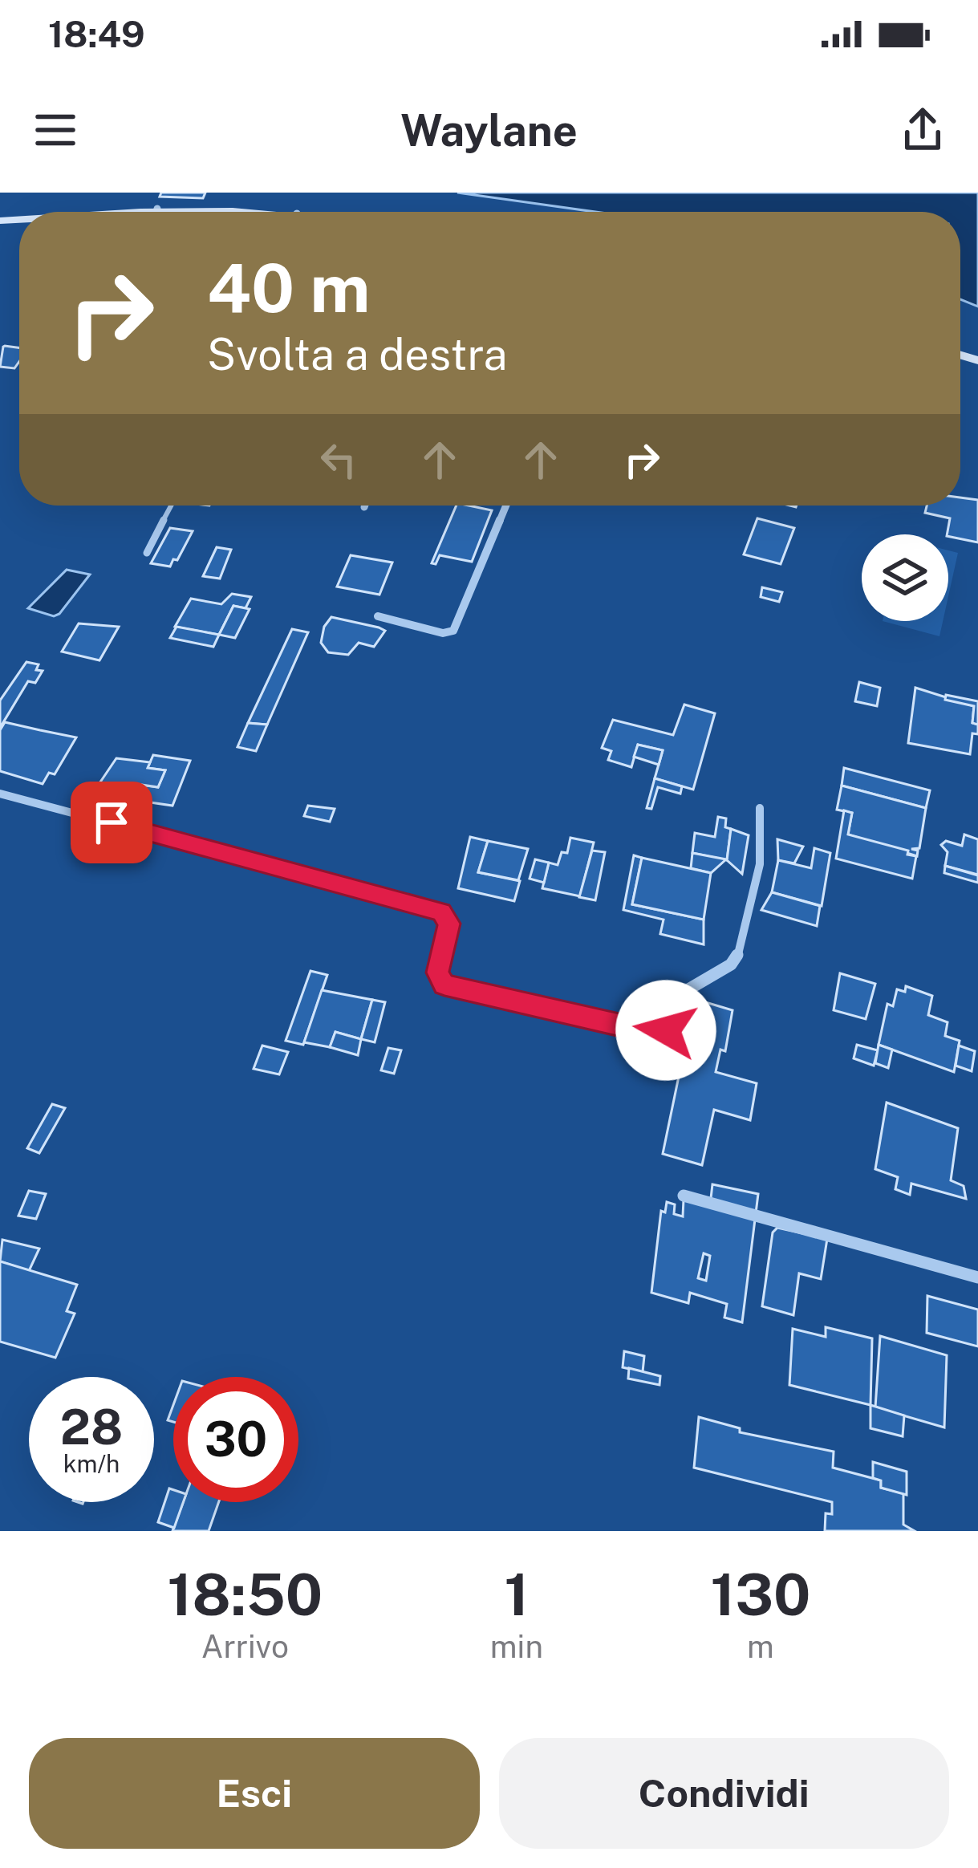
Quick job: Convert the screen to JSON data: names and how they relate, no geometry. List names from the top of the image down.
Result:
{
  "page": {
    "status": "18:49",
    "header": "Waylane",
    "turn": ["40 m", "Svolta a destra"],
    "speed": "28 km/h",
    "limit": "30",
    "eta": [
      "18:50",
      "Arrivo",
      "1",
      "min",
      "130",
      "m"
    ],
    "buttons": ["Esci", "Condividi"]
  }
}
